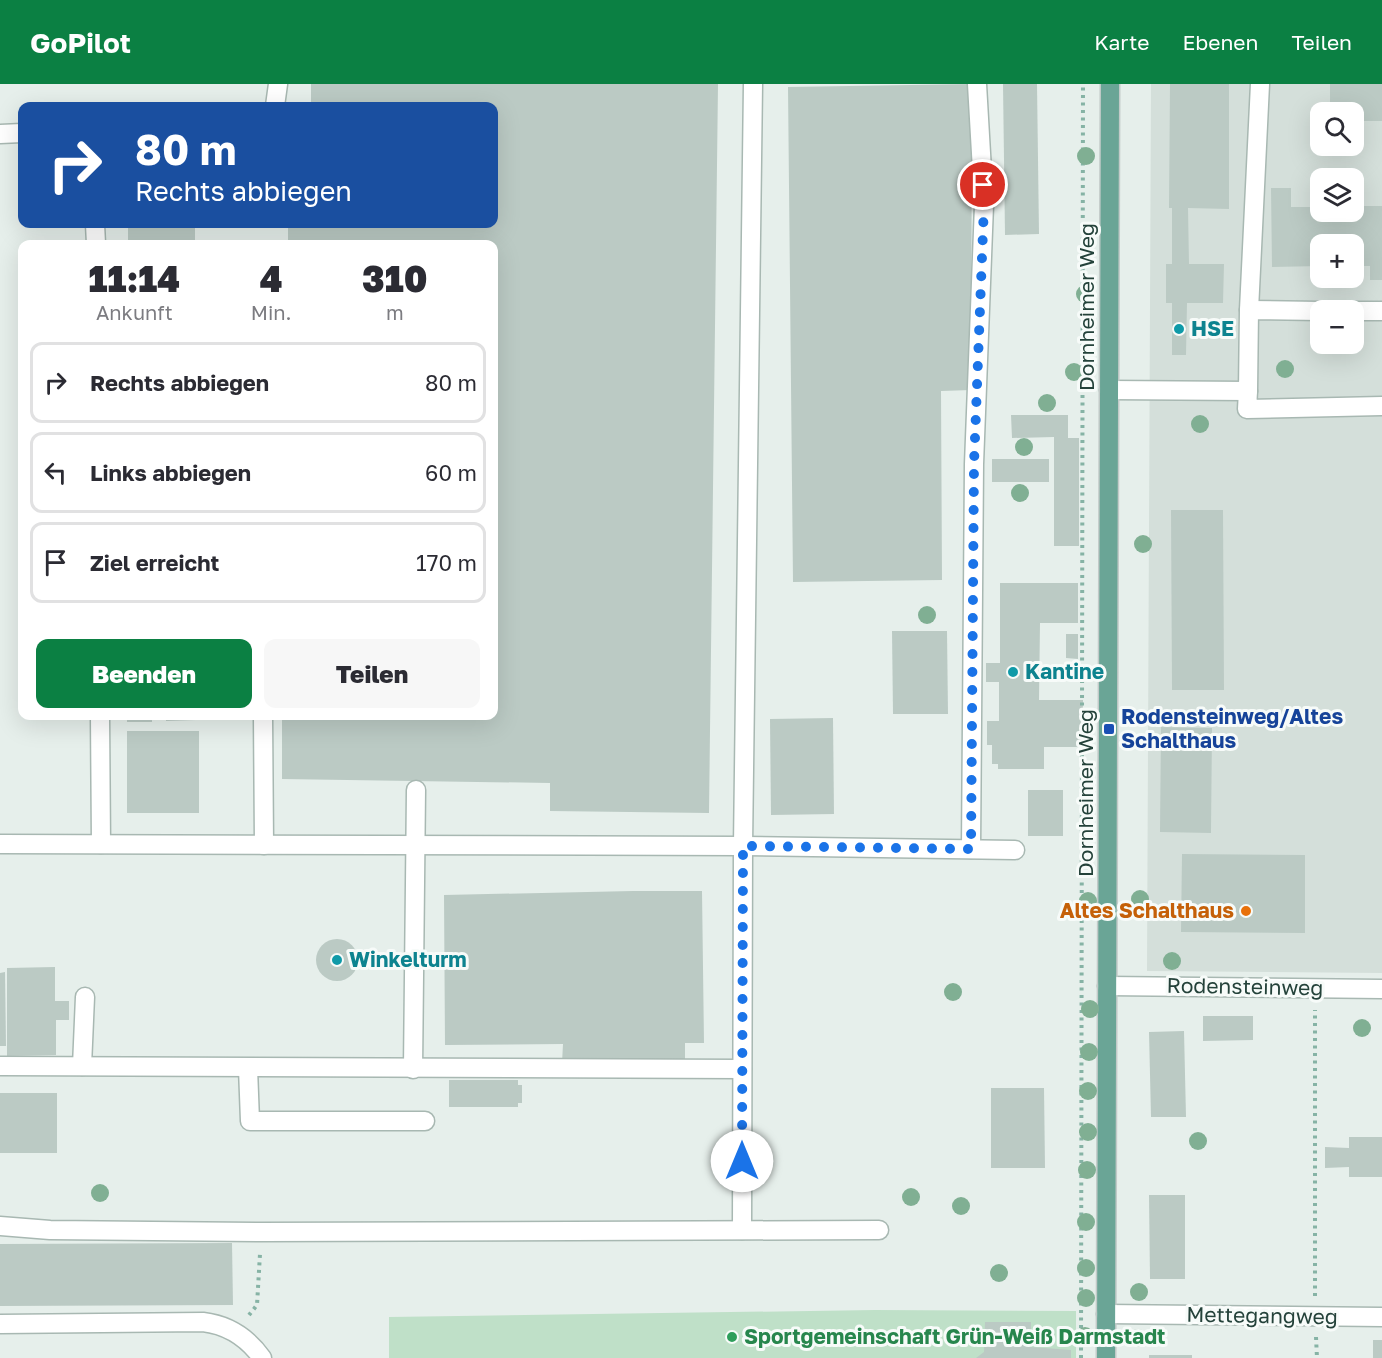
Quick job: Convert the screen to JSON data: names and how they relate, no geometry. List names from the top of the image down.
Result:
{
  "streets": {
    "main road": ["Dornheimer Weg"],
    "street": ["Rodensteinweg", "Mettegangweg"]
  },
  "crossings": [
    ["Dornheimer Weg", "Rodensteinweg"],
    ["Dornheimer Weg", "Mettegangweg"]
  ],
  "places": {
    "other": [
      "HSE",
      "Kantine",
      "Altes Schalthaus",
      "Winkelturm",
      "Sportgemeinschaft Grün-Weiß Darmstadt"
    ],
    "transit": ["Rodensteinweg/Altes Schalthaus"]
  },
  "page": {
    "header": "GoPilot",
    "nav": ["Karte", "Ebenen", "Teilen"],
    "map_buttons": ["+", "−"],
    "turn": ["80 m", "Rechts abbiegen"],
    "eta": [
      "11:14",
      "Ankunft",
      "4",
      "Min.",
      "310",
      "m"
    ],
    "list": [
      {
        "name": "Rechts abbiegen",
        "value": "80 m"
      },
      {
        "name": "Links abbiegen",
        "value": "60 m"
      },
      {
        "name": "Ziel erreicht",
        "value": "170 m"
      }
    ],
    "buttons": ["Beenden", "Teilen"]
  }
}
